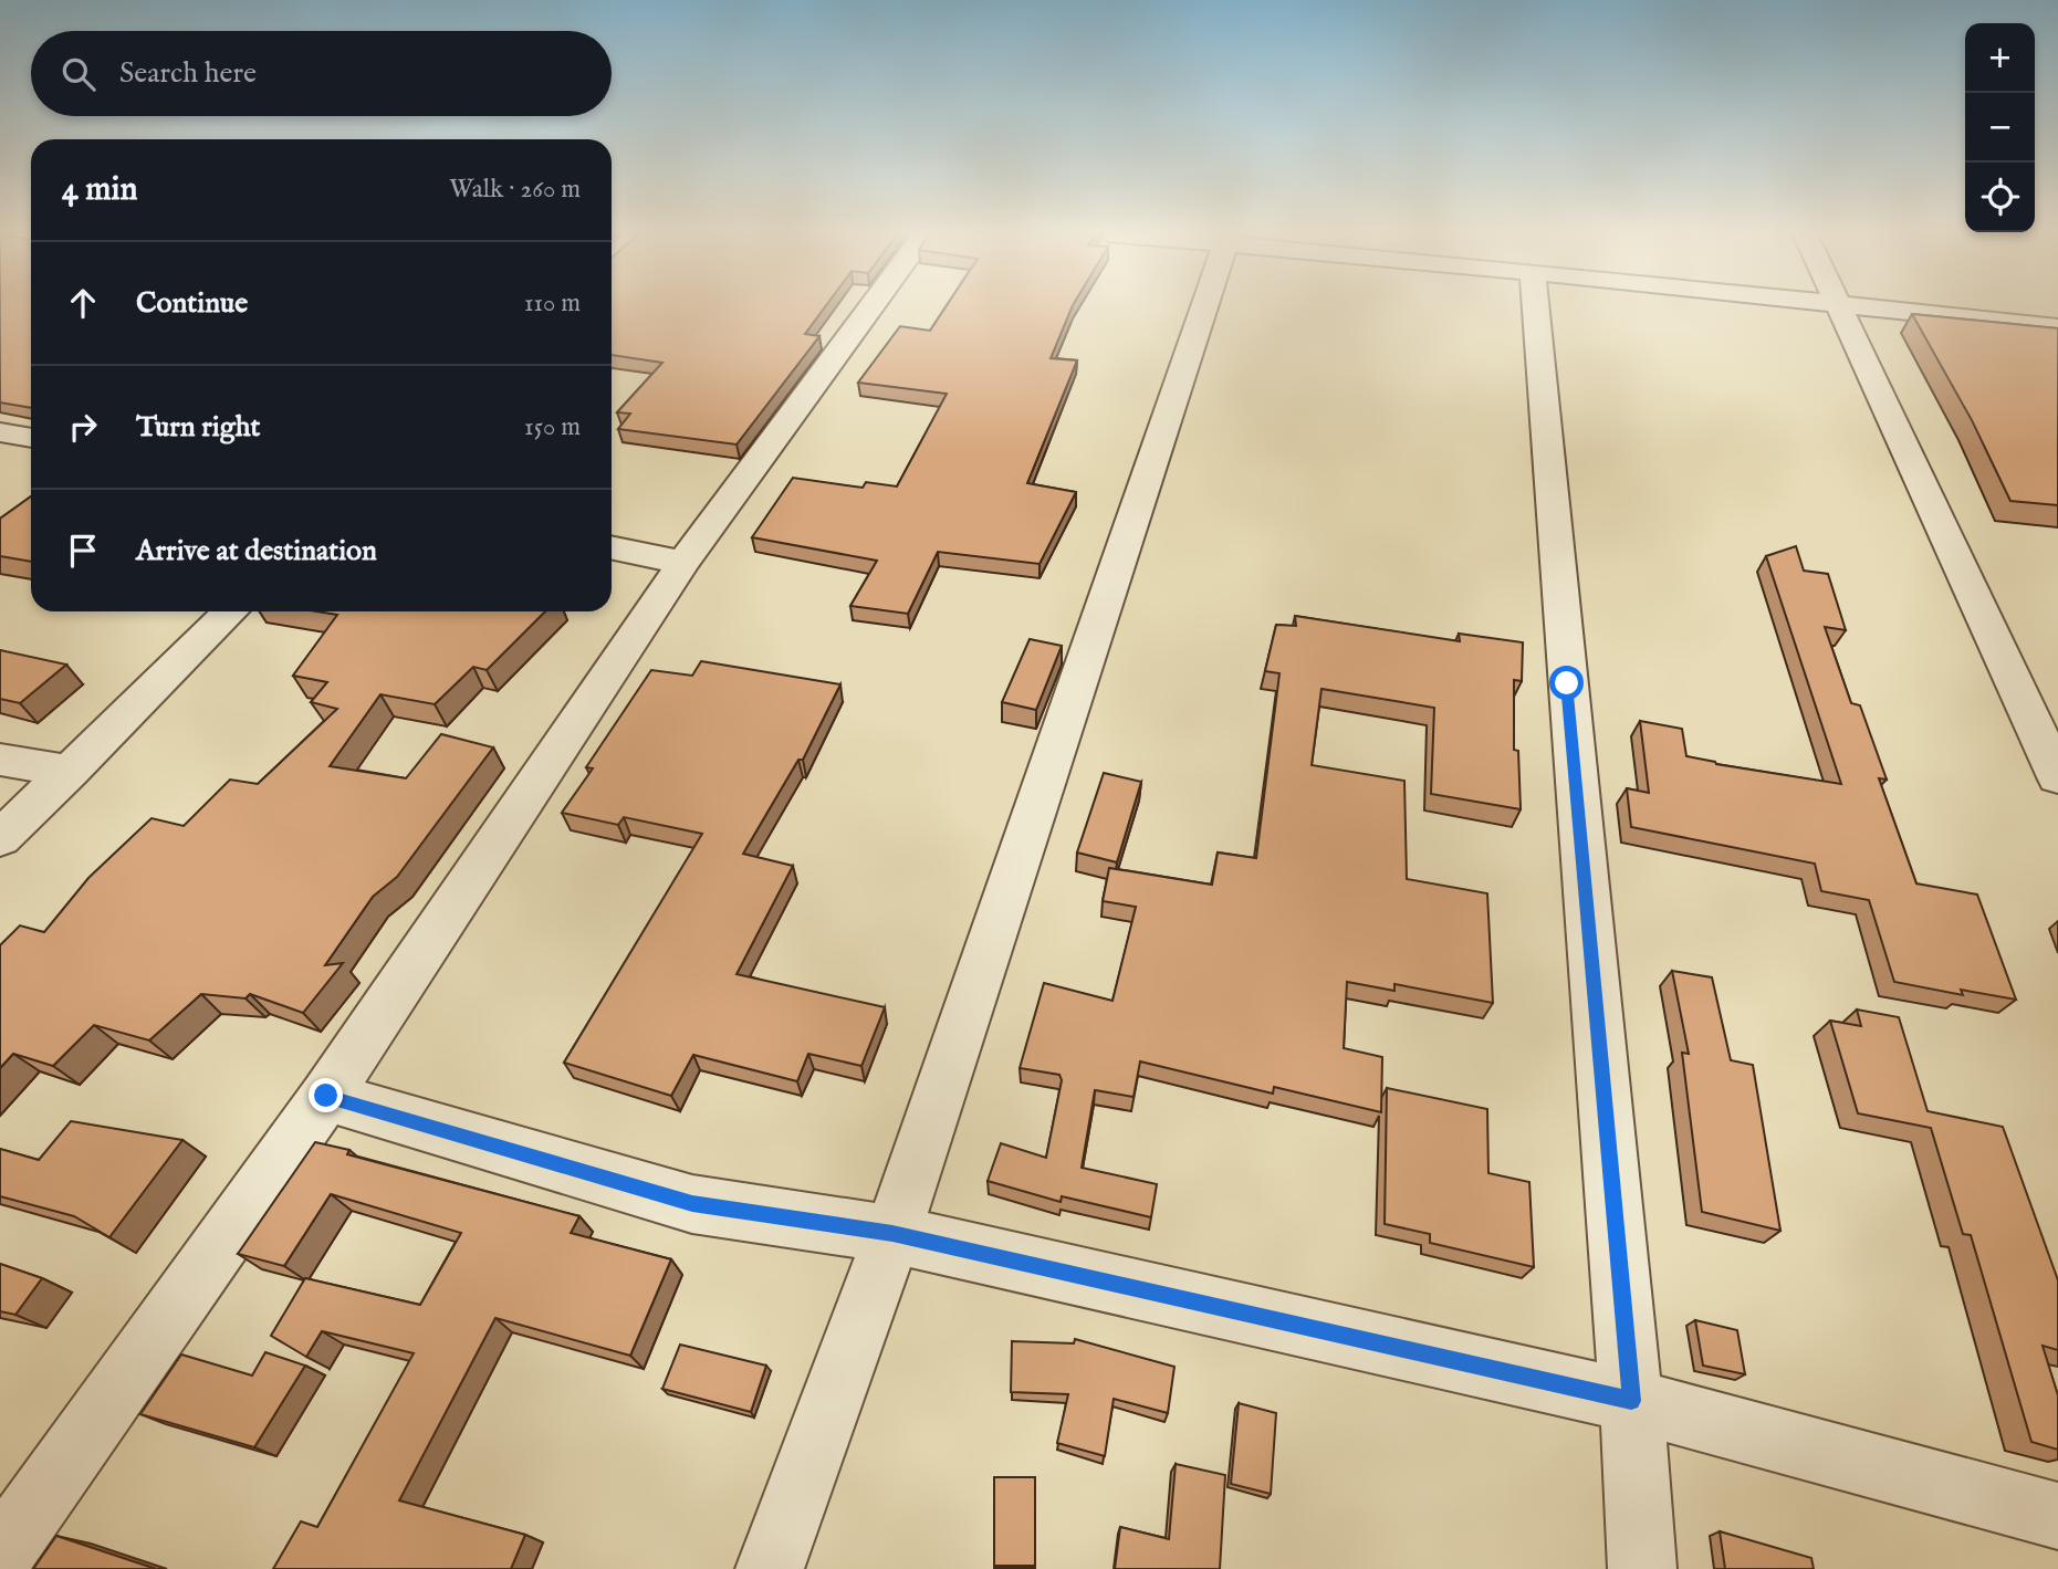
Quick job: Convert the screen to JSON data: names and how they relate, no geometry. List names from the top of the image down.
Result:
{
  "page": {
    "map_buttons": ["+", "−"],
    "search": "Search here",
    "heading": ["4 min", "Walk · 260 m"],
    "list": [
      ["Continue", "110 m"],
      ["Turn right", "150 m"],
      "Arrive at destination"
    ]
  }
}
